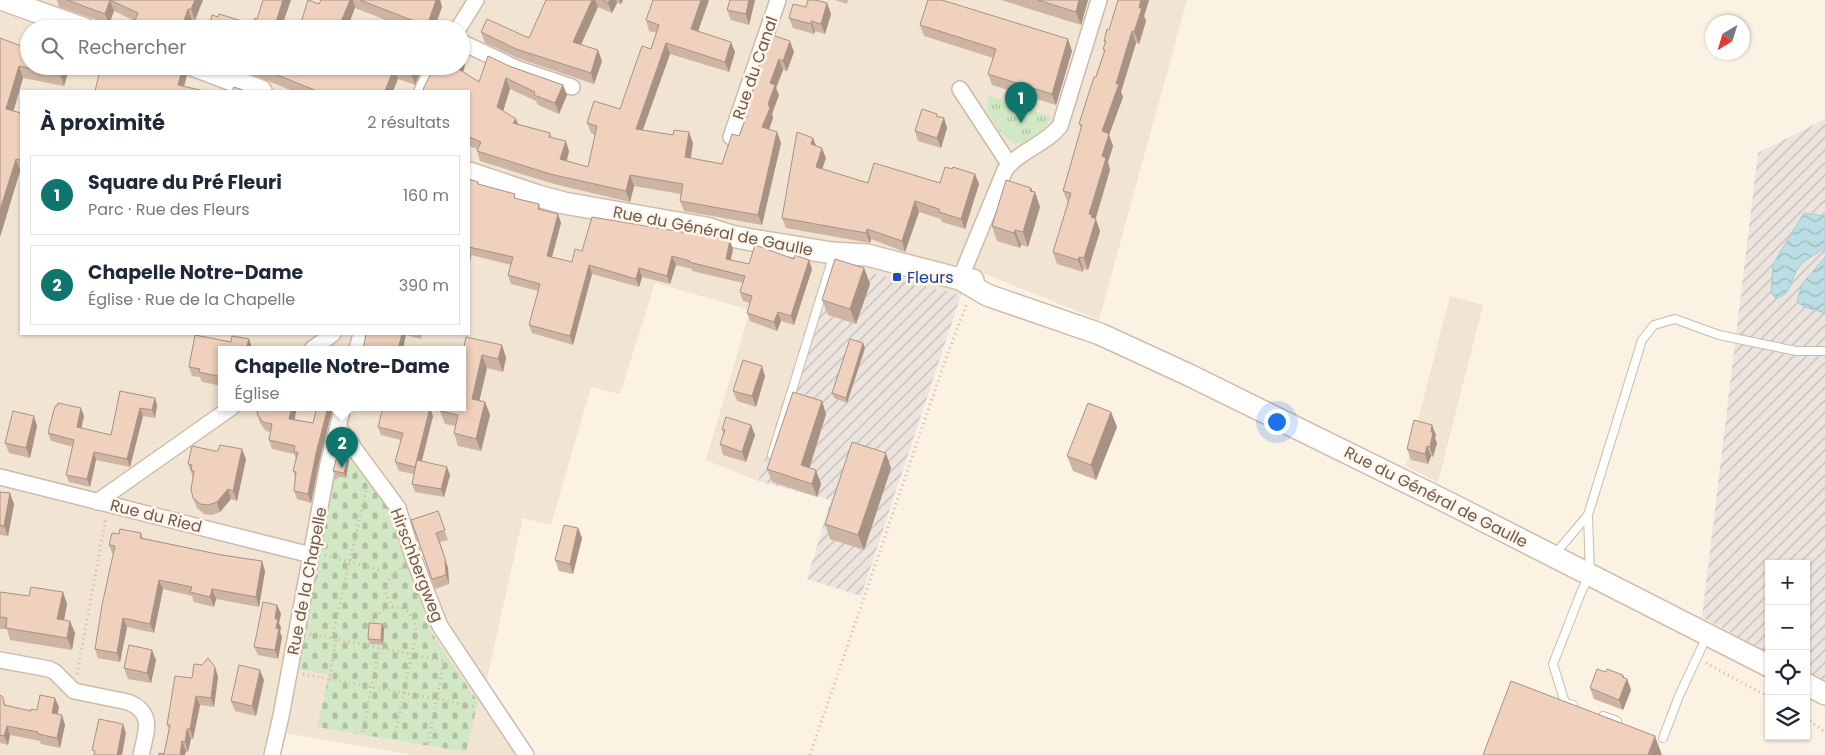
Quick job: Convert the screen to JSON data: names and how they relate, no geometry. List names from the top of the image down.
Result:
{
  "streets": {
    "street": [
      "Rue du Canal",
      "Rue du Général de Gaulle",
      "Rue du Ried",
      "Hirschbergweg",
      "Rue de la Chapelle"
    ]
  },
  "crossings": [
    ["Rue du Ried", "Rue de la Chapelle"],
    ["Hirschbergweg", "Rue de la Chapelle"]
  ],
  "places": {
    "transit": ["Fleurs"]
  },
  "north": "bottom left",
  "page": {
    "search": "Rechercher",
    "pins": ["1", "2"],
    "heading": ["À proximité", "2 résultats"],
    "list": [
      {
        "mark": "1",
        "name": "Square du Pré Fleuri",
        "note": "Parc · Rue des Fleurs",
        "value": "160 m"
      },
      {
        "mark": "2",
        "name": "Chapelle Notre-Dame",
        "note": "Église · Rue de la Chapelle",
        "value": "390 m"
      }
    ],
    "popup": ["Chapelle Notre-Dame", "Église"],
    "map_buttons": ["+", "−"]
  }
}
